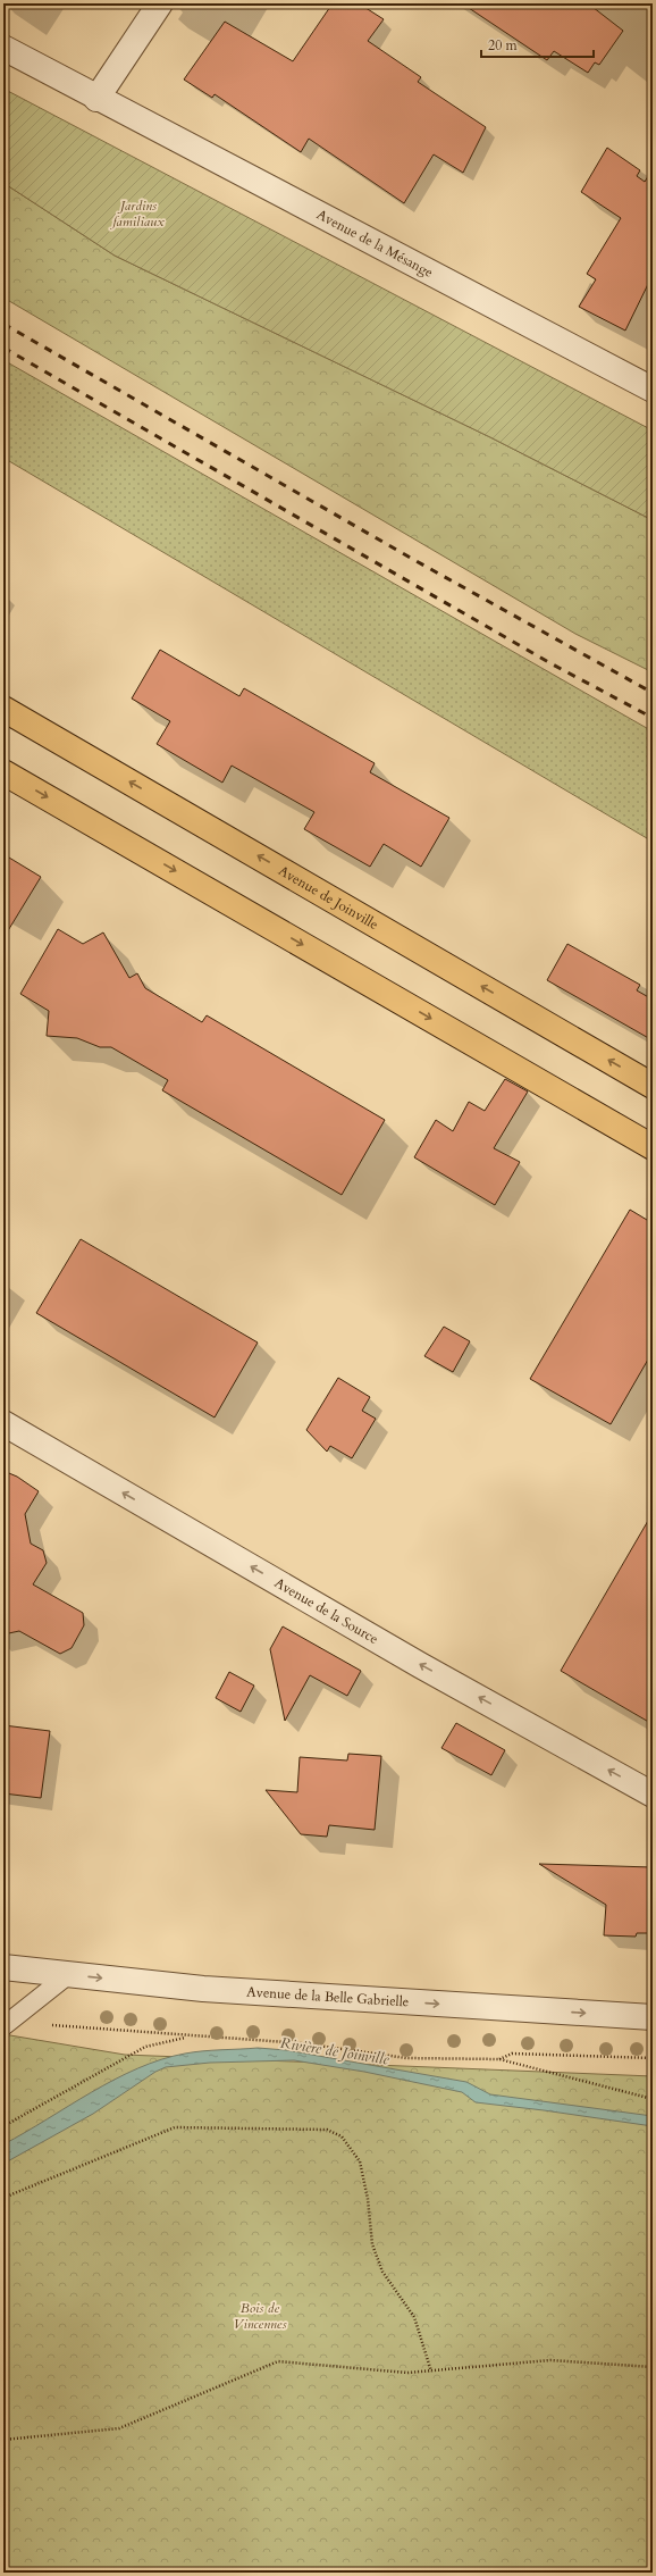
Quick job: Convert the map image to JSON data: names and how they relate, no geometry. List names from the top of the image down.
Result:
{
  "streets": {
    "main road": ["Avenue de Joinville"],
    "street": ["Avenue de la Mésange", "Avenue de la Source", "Avenue de la Belle Gabrielle"]
  },
  "one_way": ["Avenue de la Source", "Avenue de la Belle Gabrielle"],
  "water": ["Rivière de Joinville"],
  "parks": ["Jardins familiaux", "Bois de Vincennes"],
  "scale_bar": "20 m"
}
